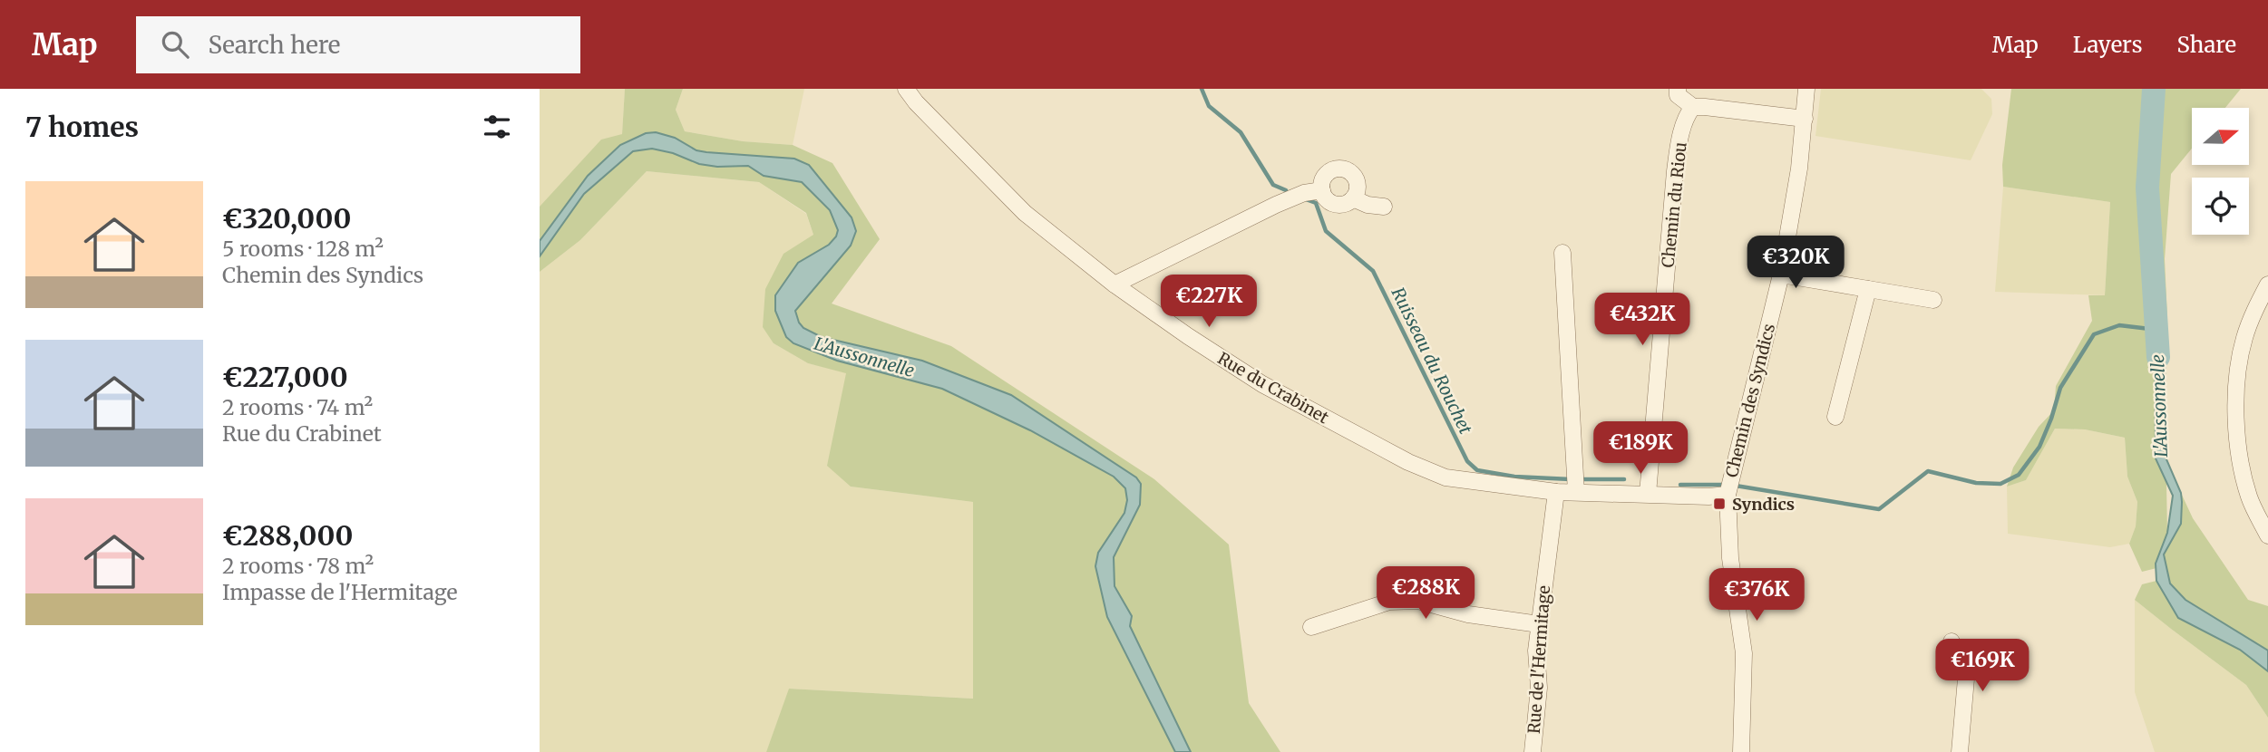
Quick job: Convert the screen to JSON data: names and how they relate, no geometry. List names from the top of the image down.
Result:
{
  "streets": {
    "street": [
      "Chemin du Riou",
      "Rue du Crabinet",
      "Chemin des Syndics",
      "Rue de l'Hermitage"
    ]
  },
  "crossings": [
    ["Chemin du Riou", "Rue du Crabinet"],
    ["Rue du Crabinet", "Chemin des Syndics"],
    ["Rue du Crabinet", "Rue de l'Hermitage"]
  ],
  "water": ["L'Aussonnelle", "Ruisseau du Rouchet"],
  "places": {
    "transit": ["Syndics"]
  },
  "north": "right",
  "page": {
    "header": "Map",
    "search": "Search here",
    "nav": ["Map", "Layers", "Share"],
    "heading": "7 homes",
    "list": [
      {
        "name": "€320,000",
        "note": "5 rooms · 128 m² · Chemin des Syndics"
      },
      {
        "name": "€227,000",
        "note": "2 rooms · 74 m² · Rue du Crabinet"
      },
      {
        "name": "€288,000",
        "note": "2 rooms · 78 m² · Impasse de l'Hermitage"
      }
    ],
    "price": [
      "€320K",
      "€227K",
      "€432K",
      "€189K",
      "€288K",
      "€376K",
      "€169K"
    ]
  }
}
